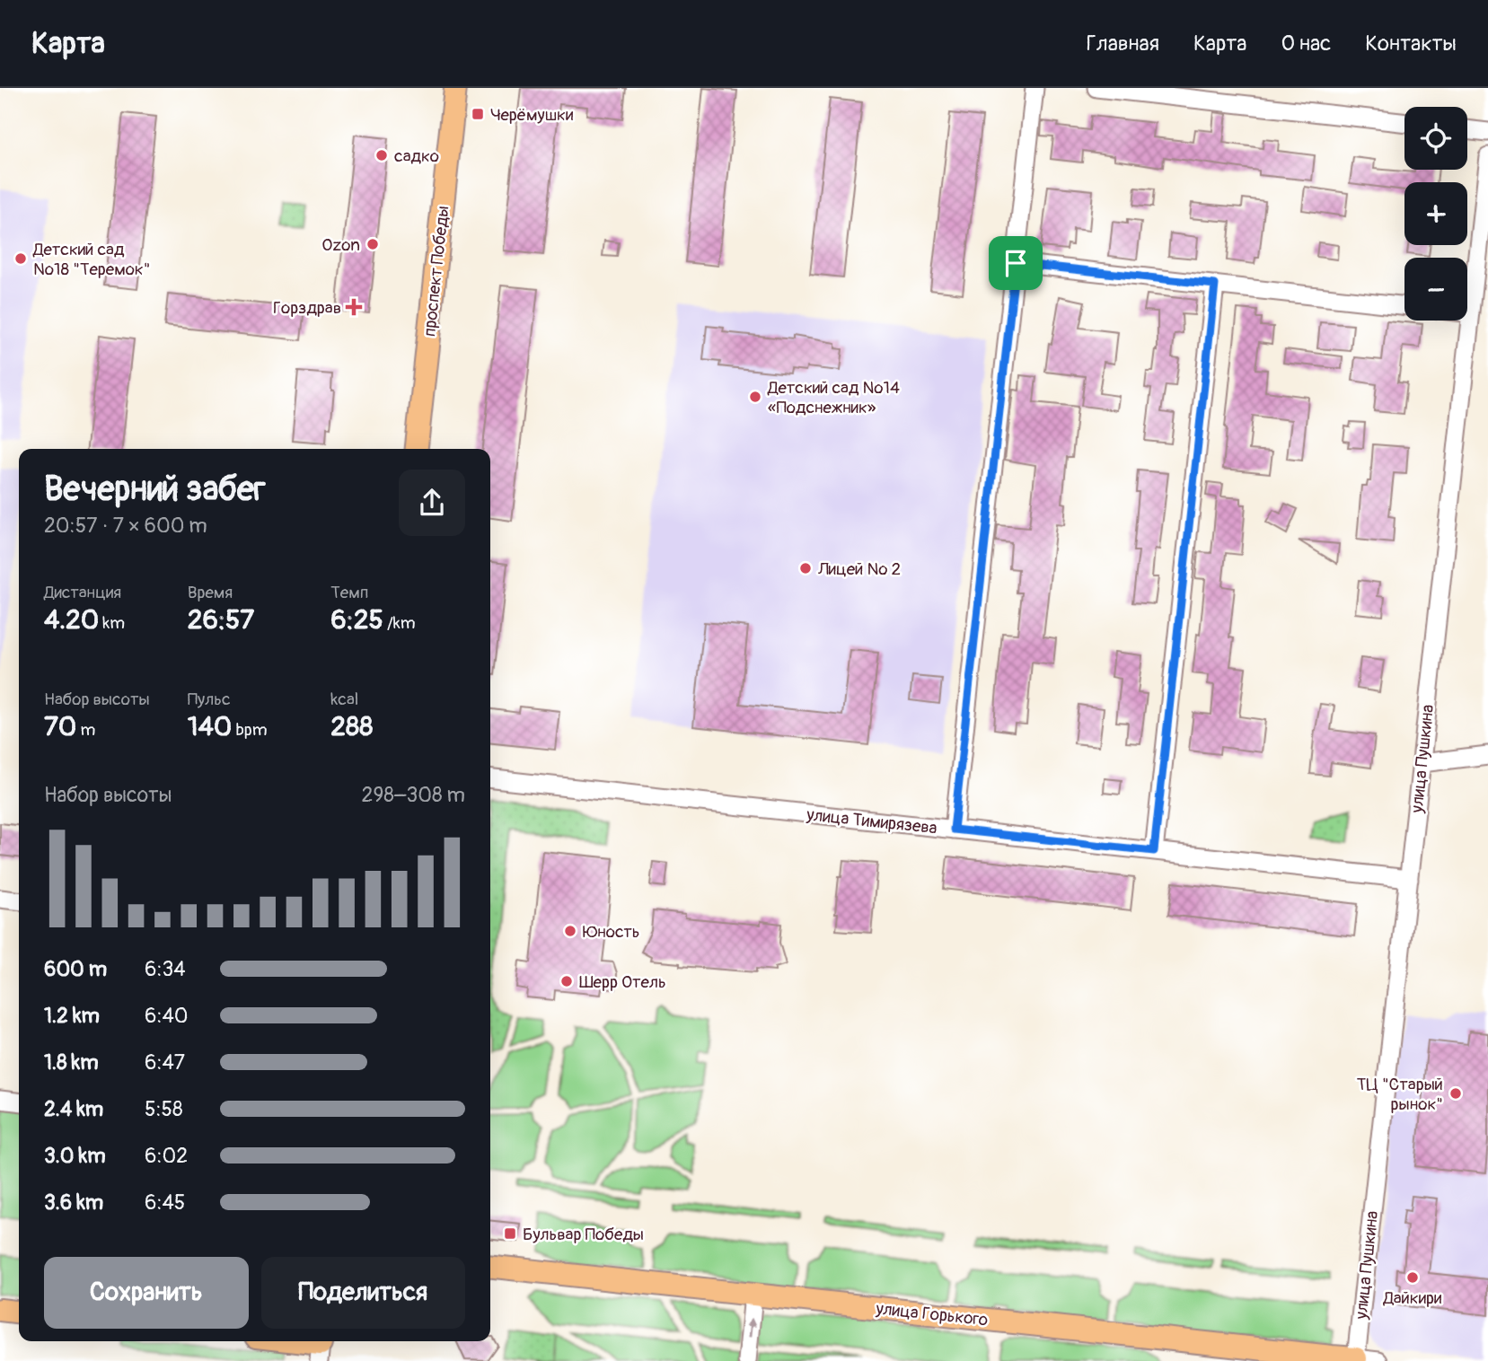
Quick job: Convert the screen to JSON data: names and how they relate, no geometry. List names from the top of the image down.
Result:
{
  "streets": {
    "main road": ["проспект Победы", "улица Горького"],
    "street": ["улица Пушкина", "улица Тимирязева"]
  },
  "crossings": [
    ["улица Пушкина", "улица Тимирязева"],
    ["улица Пушкина", "улица Горького"]
  ],
  "places": {
    "transit": ["Черёмушки", "Бульвар Победы"],
    "other": [
      "садко",
      "Ozon",
      "Детский сад №18 \"Теремок\"",
      "Детский сад №14 «Подснежник»",
      "Лицей № 2",
      "Юность",
      "Шерр Отель",
      "ТЦ \"Старый рынок\"",
      "Дайкири"
    ],
    "health": ["Горздрав"]
  },
  "page": {
    "header": "Карта",
    "nav": [
      "Главная",
      "Карта",
      "О нас",
      "Контакты"
    ],
    "map_buttons": ["+", "−"],
    "heading": ["Вечерний забег", "20:57 · 7 × 600 m"],
    "stats": [
      ["Дистанция", "4.20 km"],
      ["Время", "26:57"],
      ["Темп", "6:25 /km"],
      ["Набор высоты", "70 m"],
      ["Пульс", "140 bpm"],
      ["kcal", "288"]
    ],
    "chart": ["Набор высоты", "298–308 m"],
    "list": [
      {
        "name": "600 m",
        "note": "6:34"
      },
      {
        "name": "1.2 km",
        "note": "6:40"
      },
      {
        "name": "1.8 km",
        "note": "6:47"
      },
      {
        "name": "2.4 km",
        "note": "5:58"
      },
      {
        "name": "3.0 km",
        "note": "6:02"
      },
      {
        "name": "3.6 km",
        "note": "6:45"
      }
    ],
    "buttons": ["Сохранить", "Поделиться"]
  }
}
